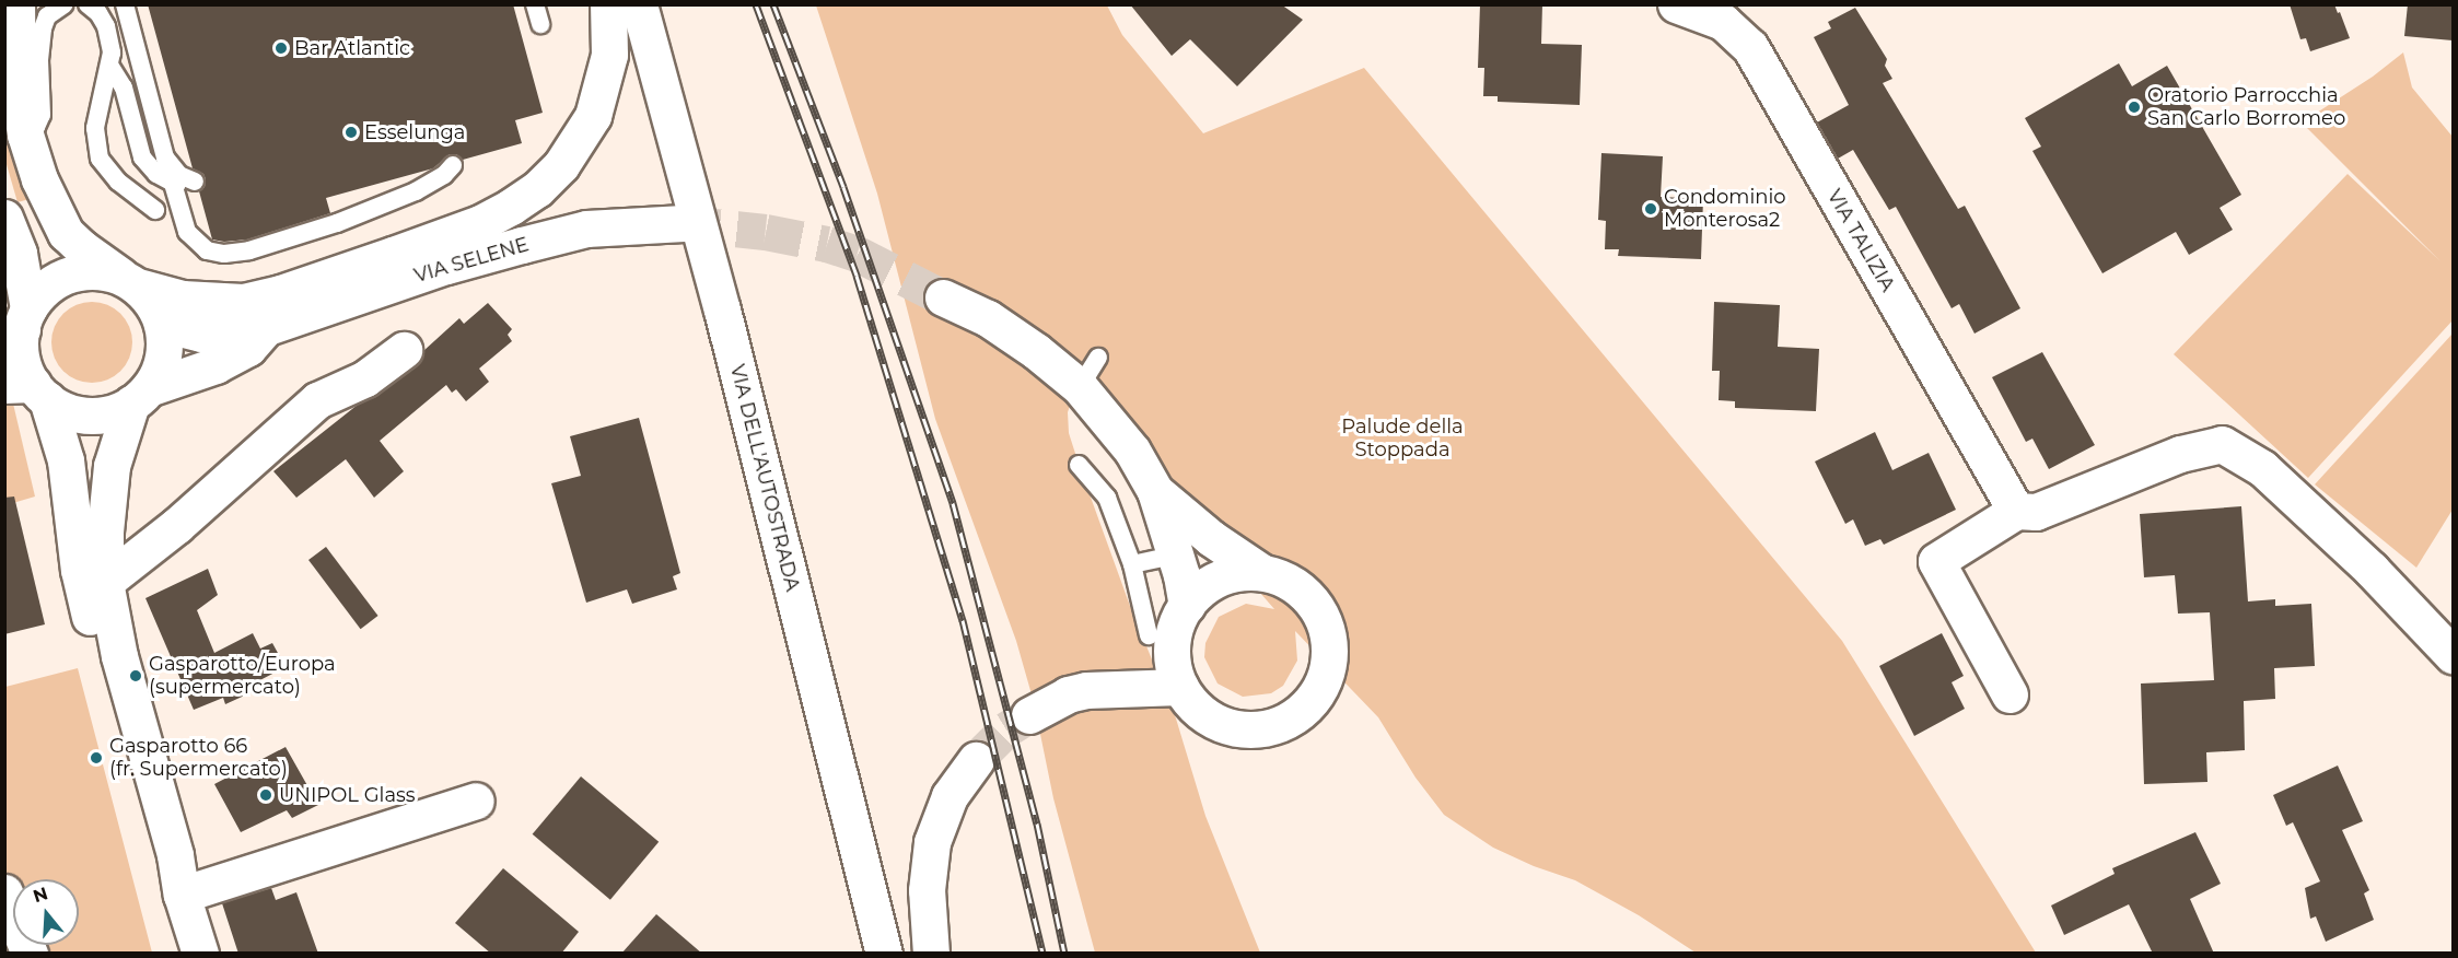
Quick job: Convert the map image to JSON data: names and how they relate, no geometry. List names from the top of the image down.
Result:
{
  "streets": {
    "main road": ["VIA TALIZIA", "VIA SELENE", "VIA DELL'AUTOSTRADA"]
  },
  "parks": ["Palude della Stoppada"],
  "places": [
    "Bar Atlantic",
    "Oratorio Parrocchia San Carlo Borromeo",
    "Esselunga",
    "Condominio Monterosa2",
    "Gasparotto/Europa (supermercato)",
    "Gasparotto 66 (fr. Supermercato)",
    "UNIPOL Glass"
  ],
  "north": "top"
}
